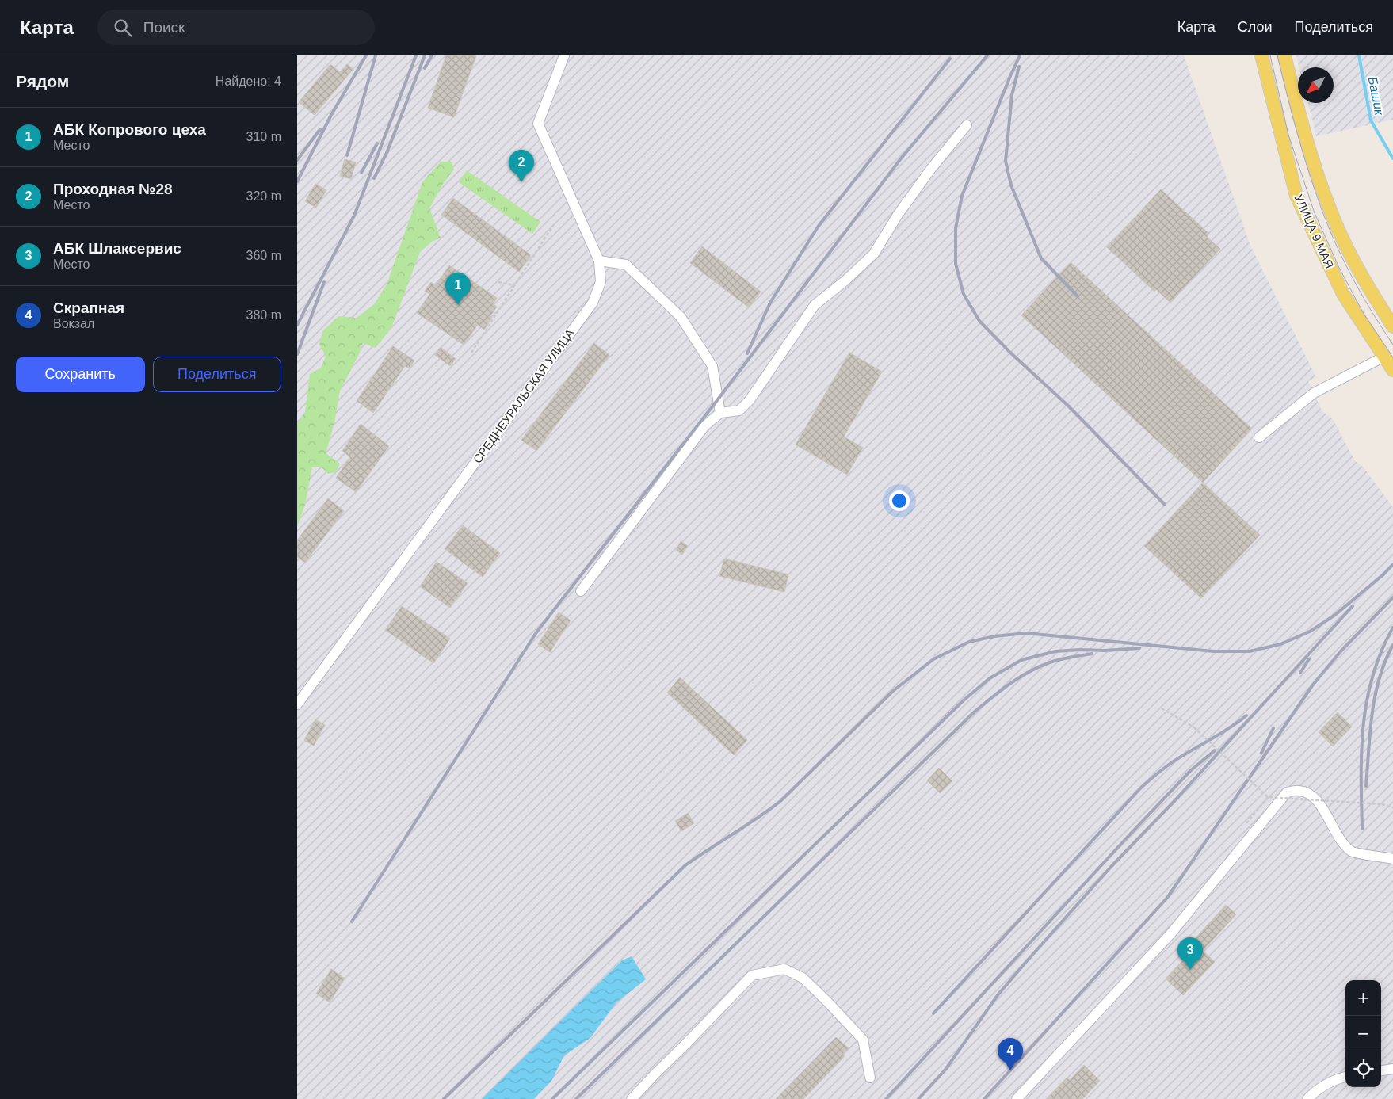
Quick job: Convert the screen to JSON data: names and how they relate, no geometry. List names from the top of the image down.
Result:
{
  "streets": {
    "main road": ["УЛИЦА 9 МАЯ"],
    "street": ["СРЕДНЕУРАЛЬСКАЯ УЛИЦА"]
  },
  "water": ["Башик"],
  "north": "bottom left",
  "page": {
    "header": "Карта",
    "search": "Поиск",
    "nav": ["Карта", "Слои", "Поделиться"],
    "heading": ["Рядом", "Найдено: 4"],
    "list": [
      {
        "mark": "1",
        "name": "АБК Копрового цеха",
        "note": "Место",
        "value": "310 m"
      },
      {
        "mark": "2",
        "name": "Проходная №28",
        "note": "Место",
        "value": "320 m"
      },
      {
        "mark": "3",
        "name": "АБК Шлаксервис",
        "note": "Место",
        "value": "360 m"
      },
      {
        "mark": "4",
        "name": "Скрапная",
        "note": "Вокзал",
        "value": "380 m"
      }
    ],
    "pins": [
      "2",
      "1",
      "3",
      "4"
    ],
    "buttons": ["Сохранить", "Поделиться"],
    "map_buttons": ["+", "−"]
  }
}
